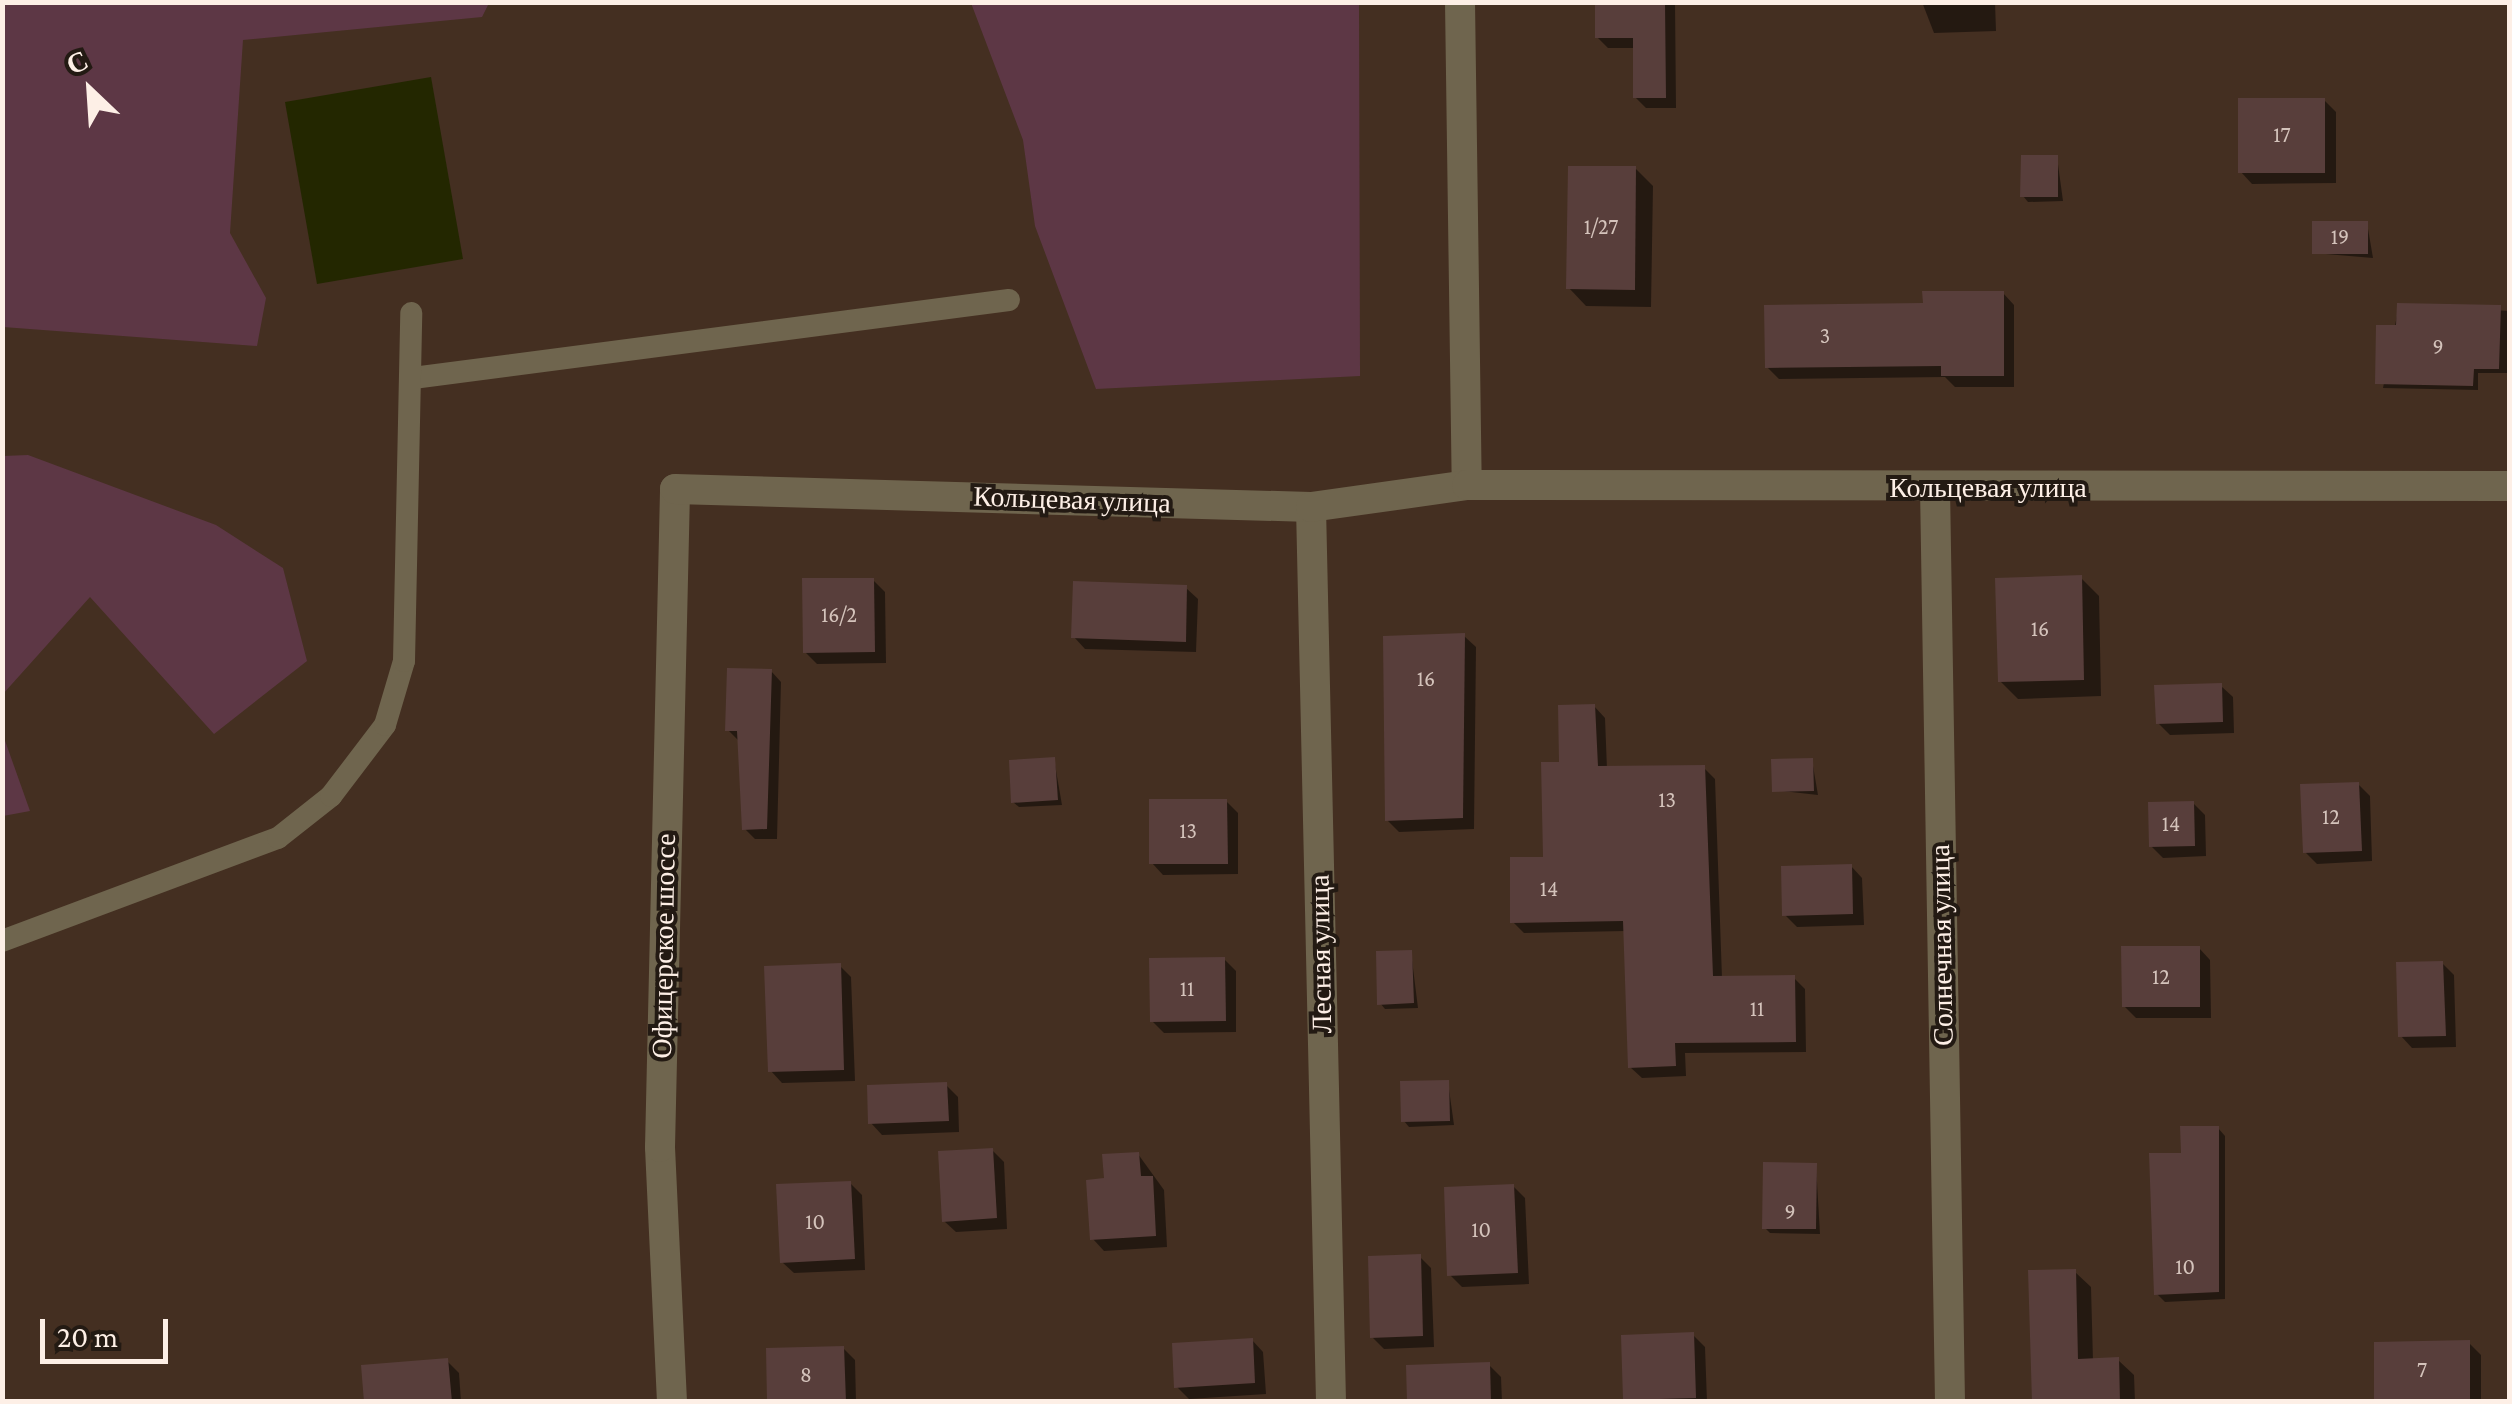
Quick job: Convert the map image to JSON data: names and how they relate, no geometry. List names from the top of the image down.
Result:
{
  "streets": {
    "street": [
      "Кольцевая улица",
      "Солнечная улица",
      "Офицерское шоссе",
      "Лесная улица"
    ]
  },
  "crossings": [
    ["Кольцевая улица", "Солнечная улица"],
    ["Кольцевая улица", "Офицерское шоссе"],
    ["Кольцевая улица", "Лесная улица"]
  ],
  "house_numbers": [
    "17",
    "1/27",
    "19",
    "3",
    "9",
    "16/2",
    "16",
    "16",
    "13",
    "12",
    "14",
    "13",
    "14",
    "12",
    "11",
    "11",
    "9",
    "10",
    "10",
    "10",
    "7",
    "8"
  ],
  "scale_bar": "20 m",
  "north": "top left"
}
